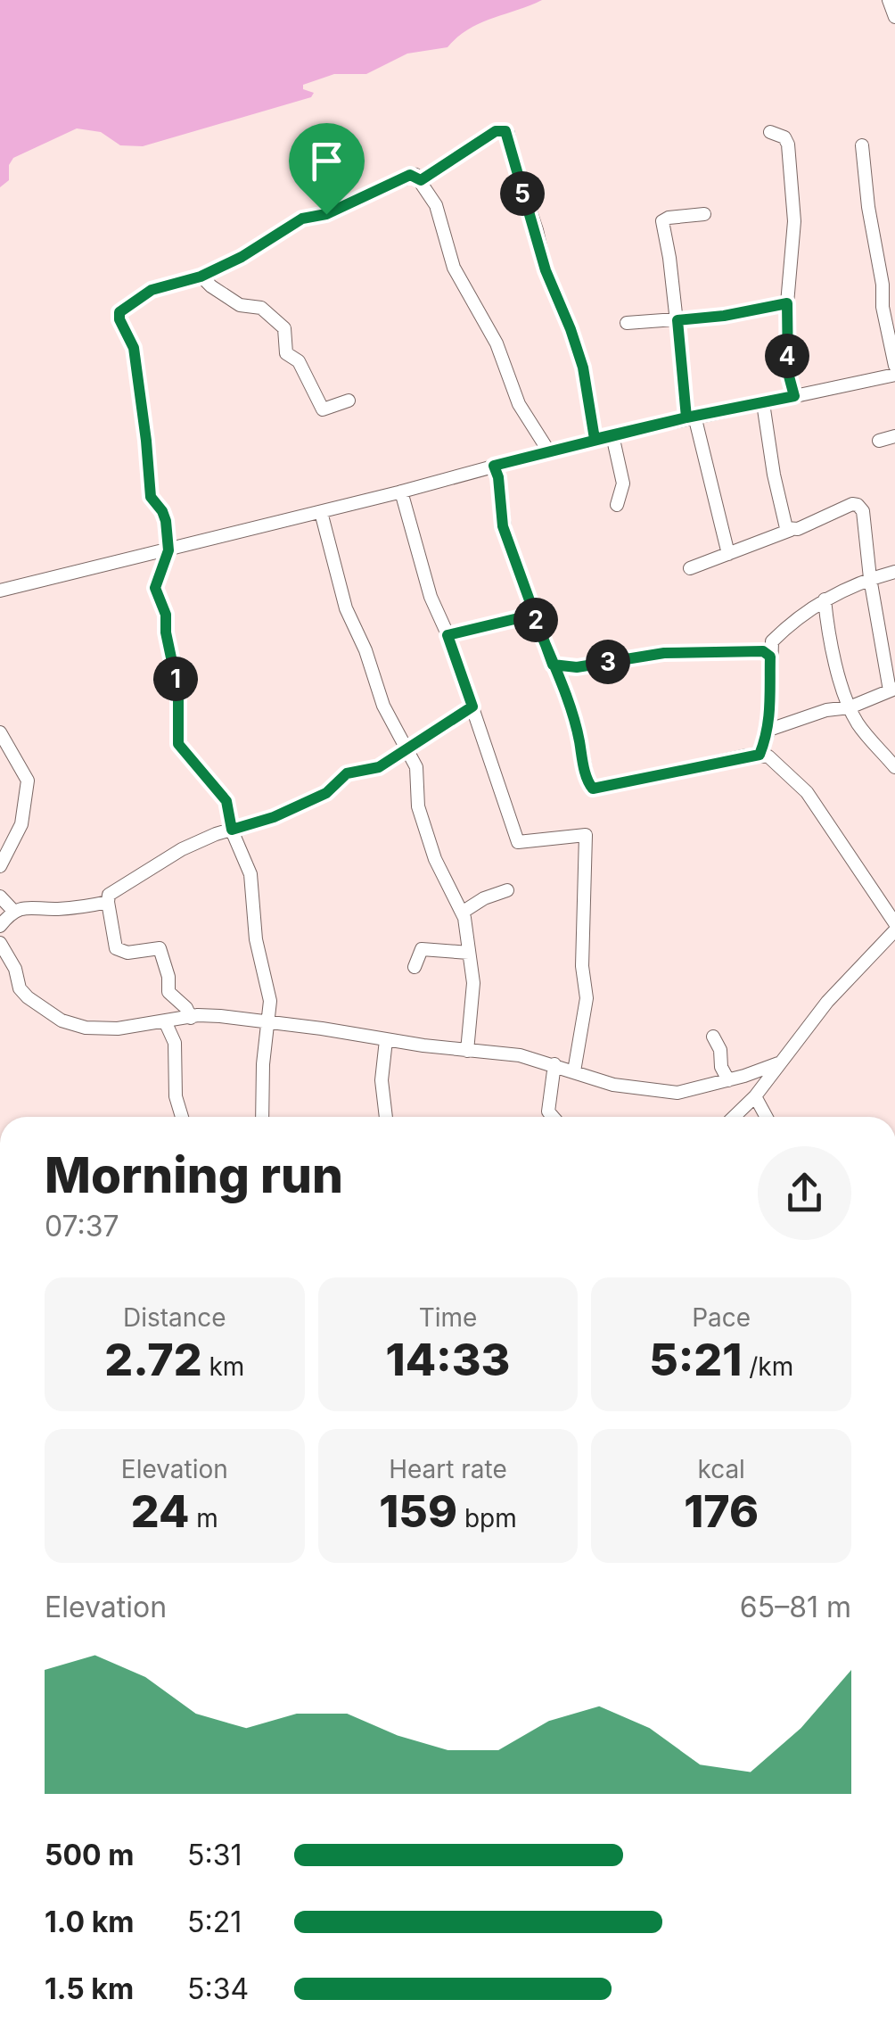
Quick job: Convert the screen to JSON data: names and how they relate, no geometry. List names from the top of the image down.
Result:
{
  "page": {
    "pins": [
      "5",
      "4",
      "2",
      "3",
      "1"
    ],
    "heading": ["Morning run", "07:37"],
    "stats": [
      ["Distance", "2.72 km"],
      ["Time", "14:33"],
      ["Pace", "5:21 /km"],
      ["Elevation", "24 m"],
      ["Heart rate", "159 bpm"],
      ["kcal", "176"]
    ],
    "chart": ["Elevation", "65–81 m"],
    "list": [
      {
        "name": "500 m",
        "note": "5:31"
      },
      {
        "name": "1.0 km",
        "note": "5:21"
      },
      {
        "name": "1.5 km",
        "note": "5:34"
      }
    ]
  }
}
